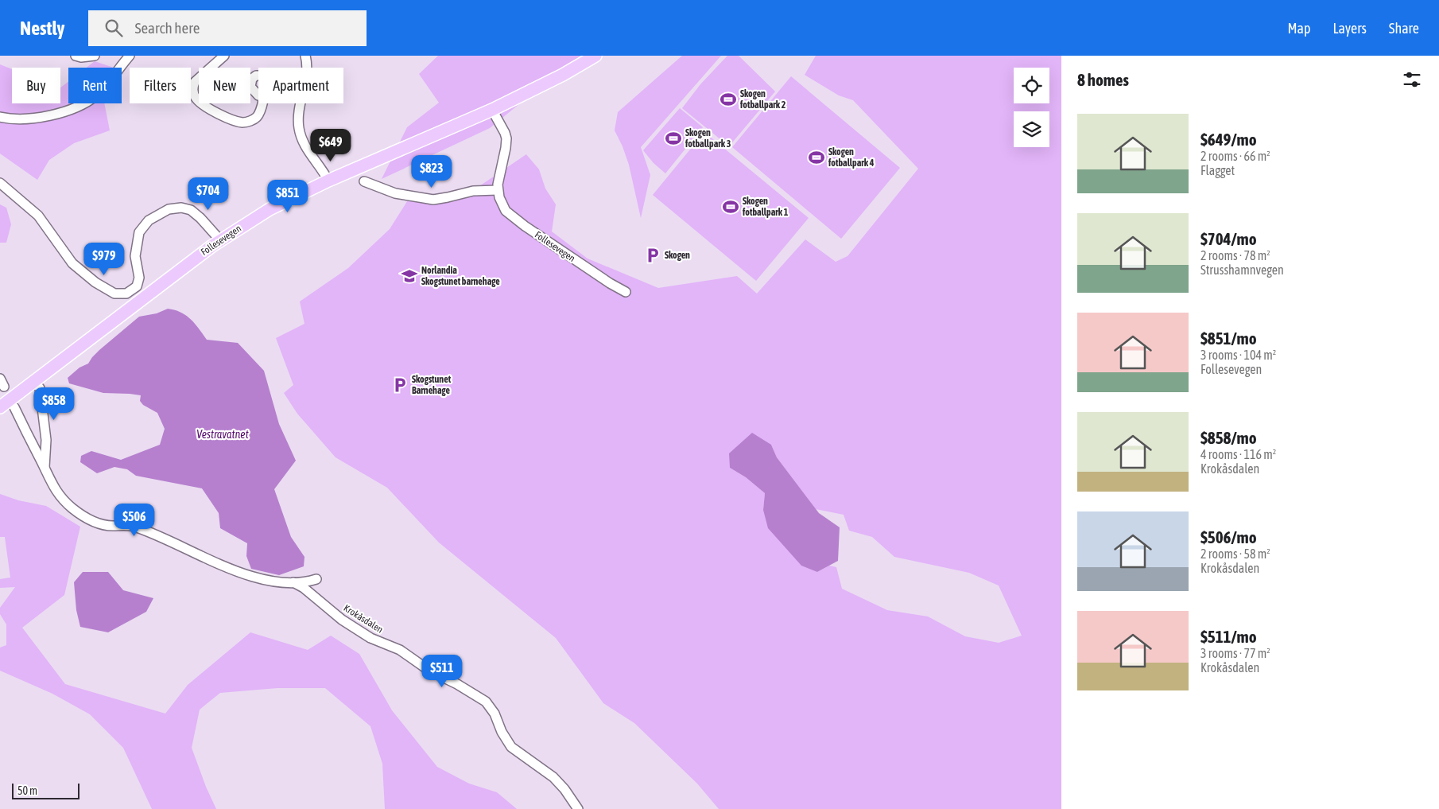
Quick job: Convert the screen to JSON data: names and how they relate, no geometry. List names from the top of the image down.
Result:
{
  "streets": {
    "main road": ["Follesevegen"],
    "street": ["Krokåsdalen"]
  },
  "crossings": [
    ["Follesevegen", "Krokåsdalen"]
  ],
  "water": ["Vestravatnet"],
  "places": {
    "sports": [
      "Skogen fotballpark 2",
      "Skogen fotballpark 3",
      "Skogen fotballpark 4",
      "Skogen fotballpark 1"
    ],
    "parking": ["Skogen", "Skogstunet Barnehage"],
    "school or university": ["Norlandia Skogstunet barnehage"]
  },
  "scale_bar": "50 m",
  "page": {
    "header": "Nestly",
    "search": "Search here",
    "nav": ["Map", "Layers", "Share"],
    "heading": "8 homes",
    "chip": [
      "Buy",
      "Rent",
      "Filters",
      "New",
      "Apartment"
    ],
    "list": [
      {
        "name": "$649/mo",
        "note": "2 rooms · 66 m² · Flagget"
      },
      {
        "name": "$704/mo",
        "note": "2 rooms · 78 m² · Strusshamnvegen"
      },
      {
        "name": "$851/mo",
        "note": "3 rooms · 104 m² · Follesevegen"
      },
      {
        "name": "$858/mo",
        "note": "4 rooms · 116 m² · Krokåsdalen"
      },
      {
        "name": "$506/mo",
        "note": "2 rooms · 58 m² · Krokåsdalen"
      },
      {
        "name": "$511/mo",
        "note": "3 rooms · 77 m² · Krokåsdalen"
      }
    ],
    "price": [
      "$649",
      "$823",
      "$704",
      "$851",
      "$979",
      "$858",
      "$506",
      "$511"
    ],
    "scale": "50 m"
  }
}
